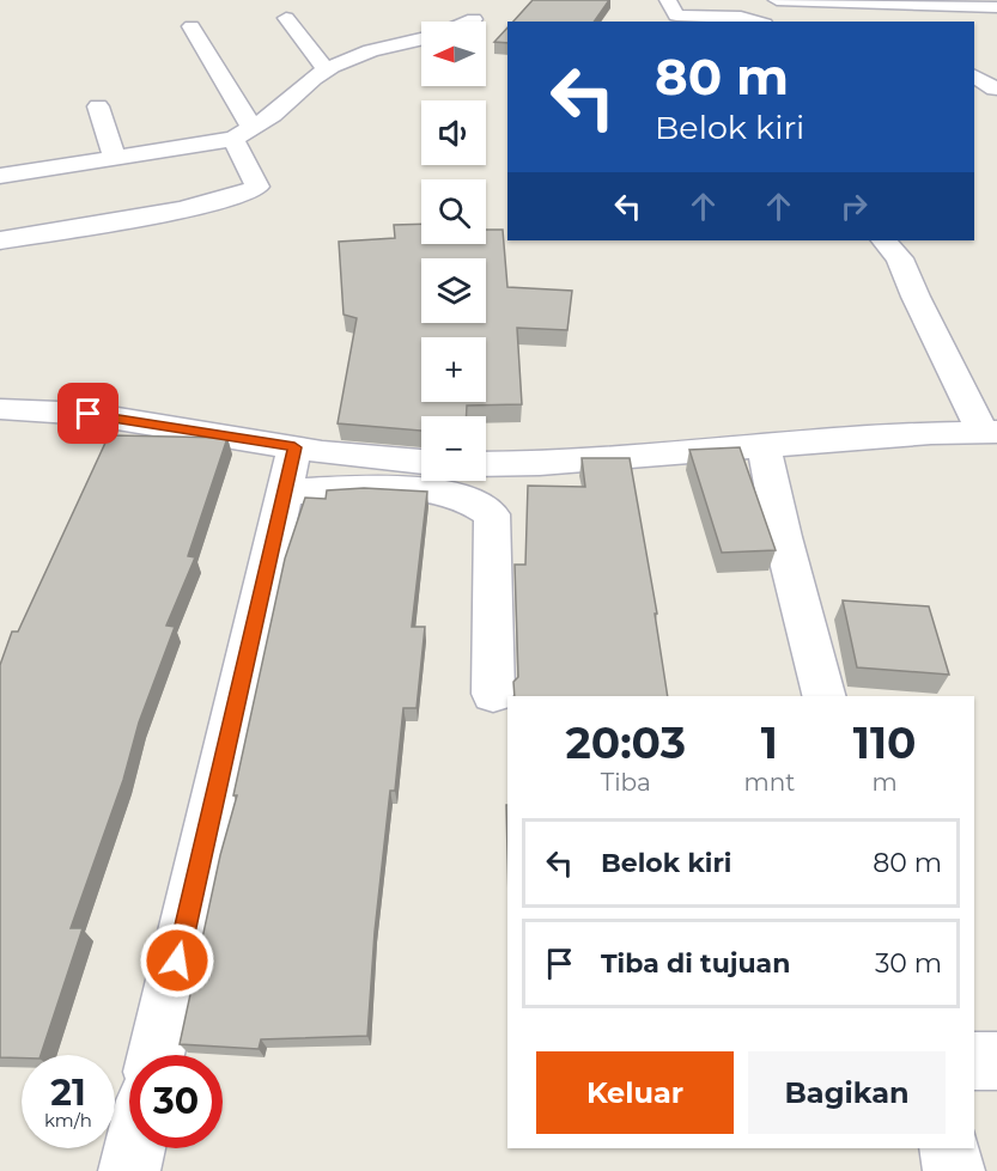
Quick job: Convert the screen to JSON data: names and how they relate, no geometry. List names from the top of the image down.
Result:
{
  "north": "left",
  "page": {
    "map_buttons": ["+", "−"],
    "turn": ["80 m", "Belok kiri"],
    "eta": [
      "20:03",
      "Tiba",
      "1",
      "mnt",
      "110",
      "m"
    ],
    "list": [
      {
        "name": "Belok kiri",
        "value": "80 m"
      },
      {
        "name": "Tiba di tujuan",
        "value": "30 m"
      }
    ],
    "buttons": ["Keluar", "Bagikan"],
    "speed": "21 km/h",
    "limit": "30"
  }
}
